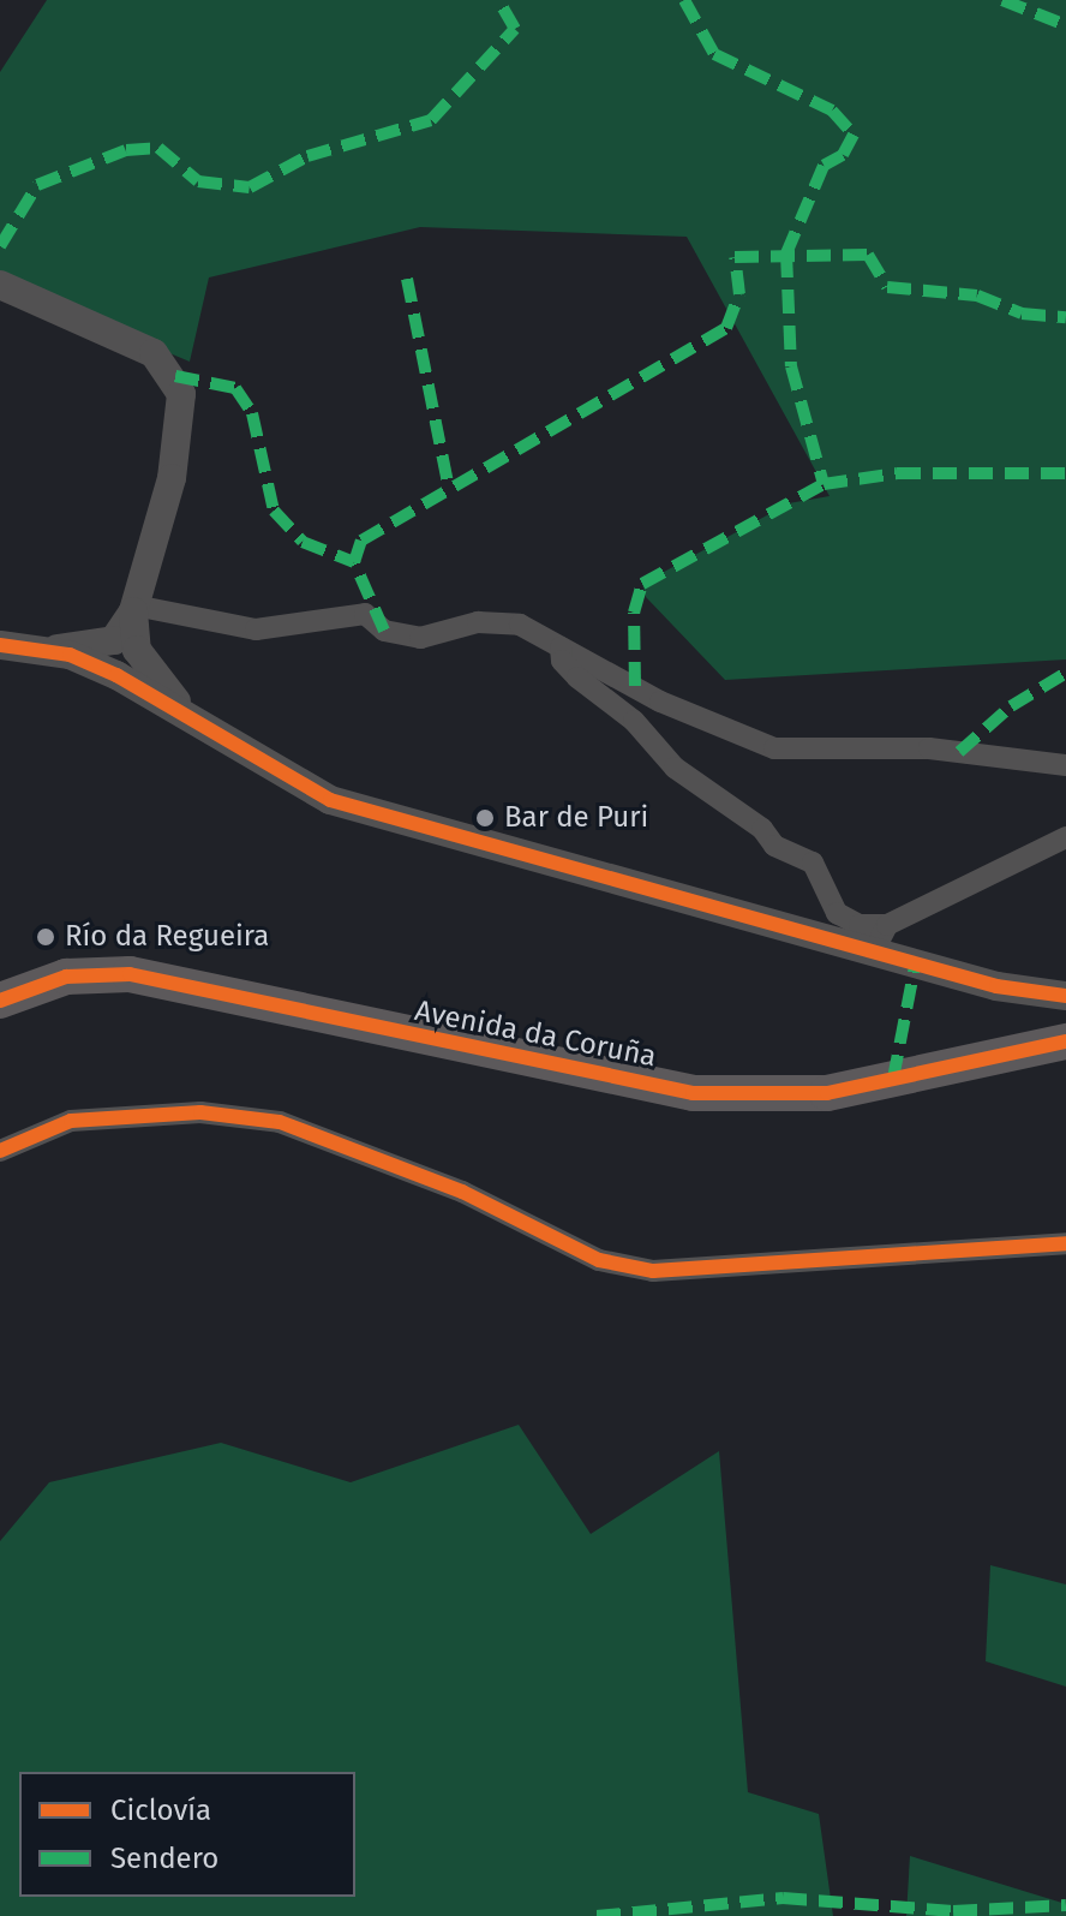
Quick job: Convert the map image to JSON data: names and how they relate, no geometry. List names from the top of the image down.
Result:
{
  "streets": {
    "main road": ["Avenida da Coruña"]
  },
  "places": ["Bar de Puri", "Río da Regueira"],
  "legend": ["Ciclovía", "Sendero"]
}
